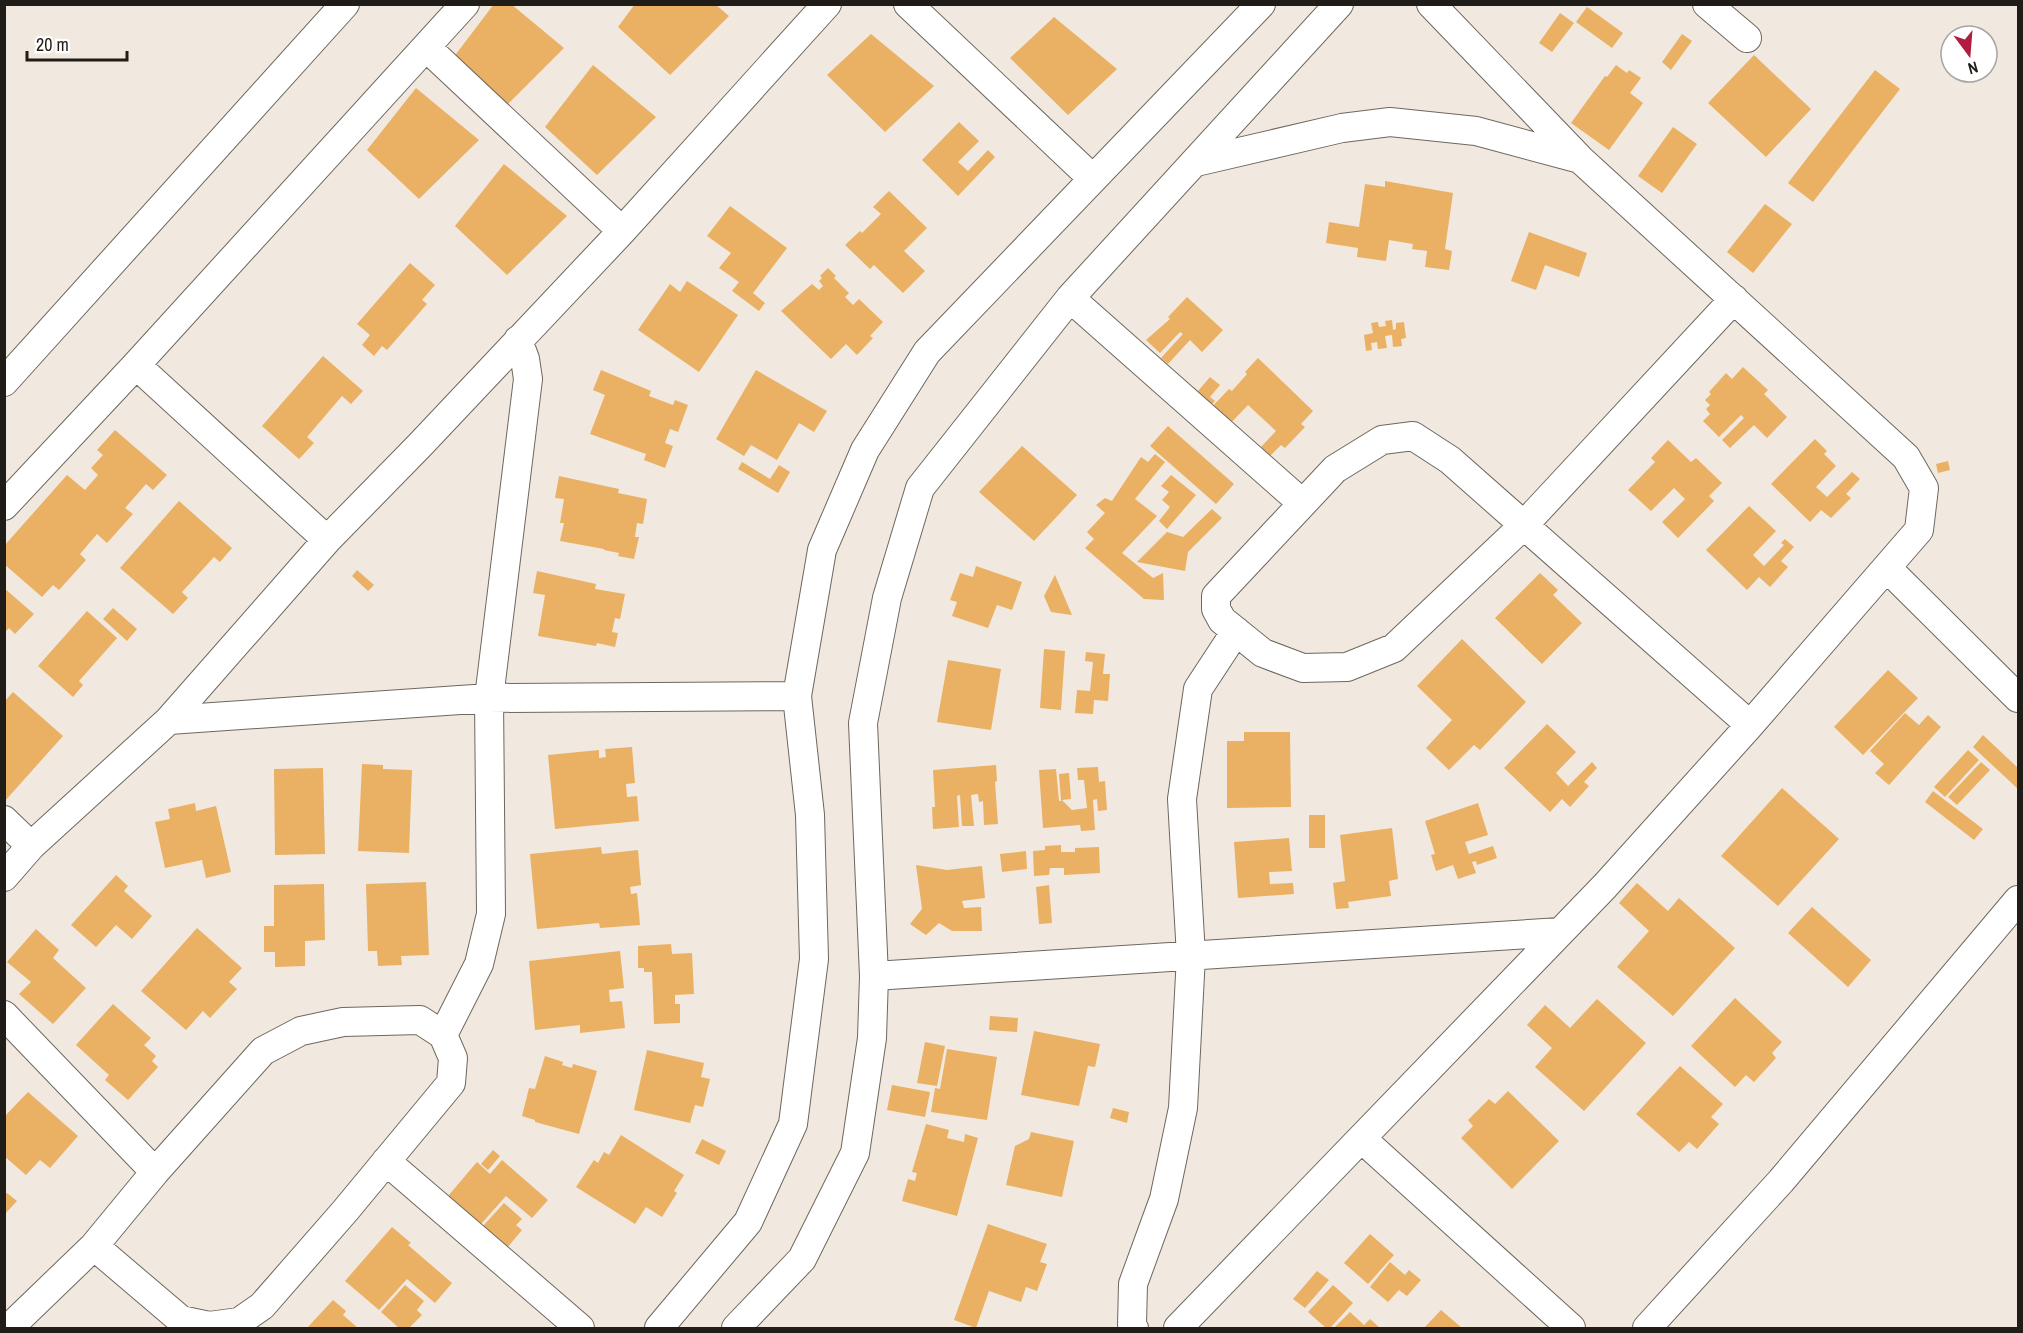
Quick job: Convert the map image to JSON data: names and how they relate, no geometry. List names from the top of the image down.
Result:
{
  "scale_bar": "20 m",
  "north": "bottom"
}
